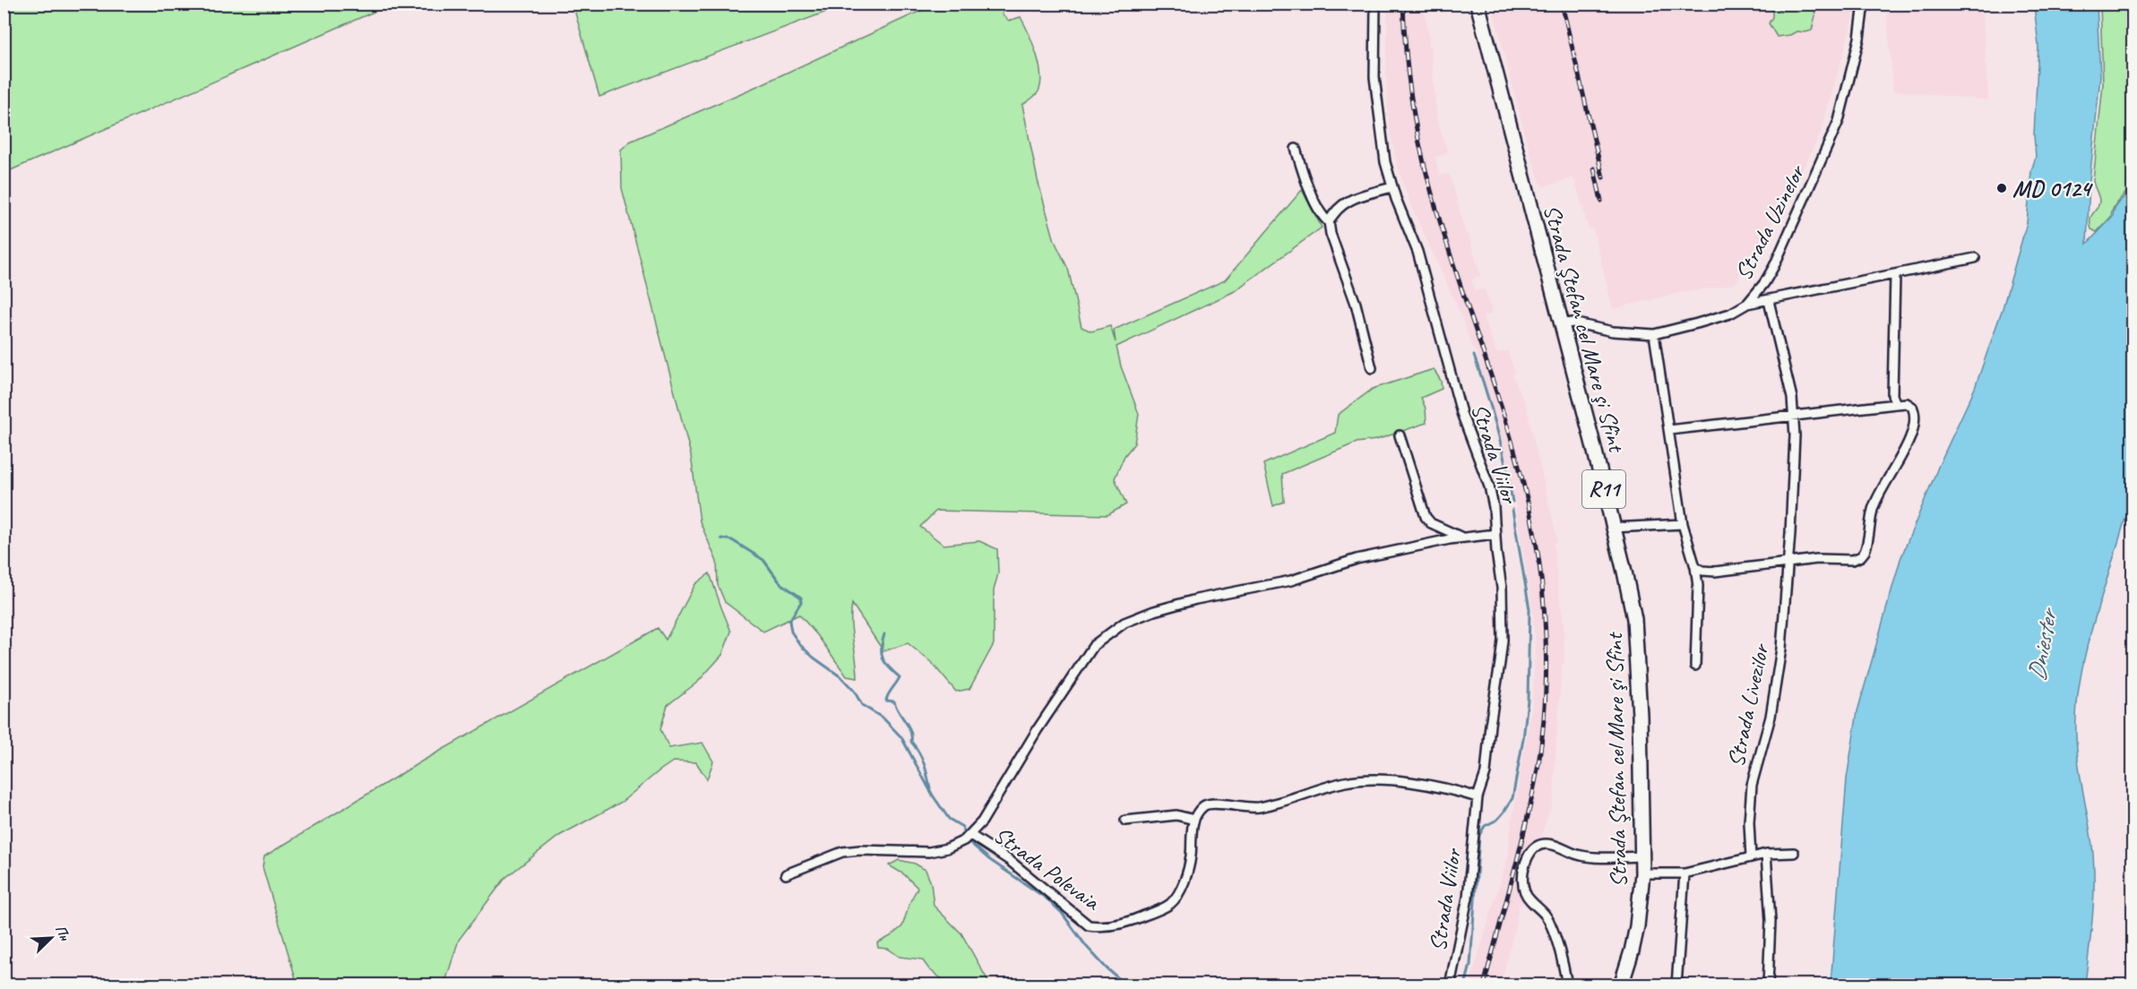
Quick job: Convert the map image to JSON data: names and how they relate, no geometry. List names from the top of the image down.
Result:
{
  "streets": {
    "main road": ["Strada Ştefan cel Mare şi Sfînt", "R11"],
    "street": [
      "Strada Uzinelor",
      "Strada Viilor",
      "Strada Livezilor",
      "Strada Polevaia"
    ]
  },
  "crossings": [
    ["Strada Uzinelor", "Strada Ştefan cel Mare şi Sfînt"]
  ],
  "water": ["Dniester"],
  "places": ["MD 0124"],
  "north": "top right"
}
